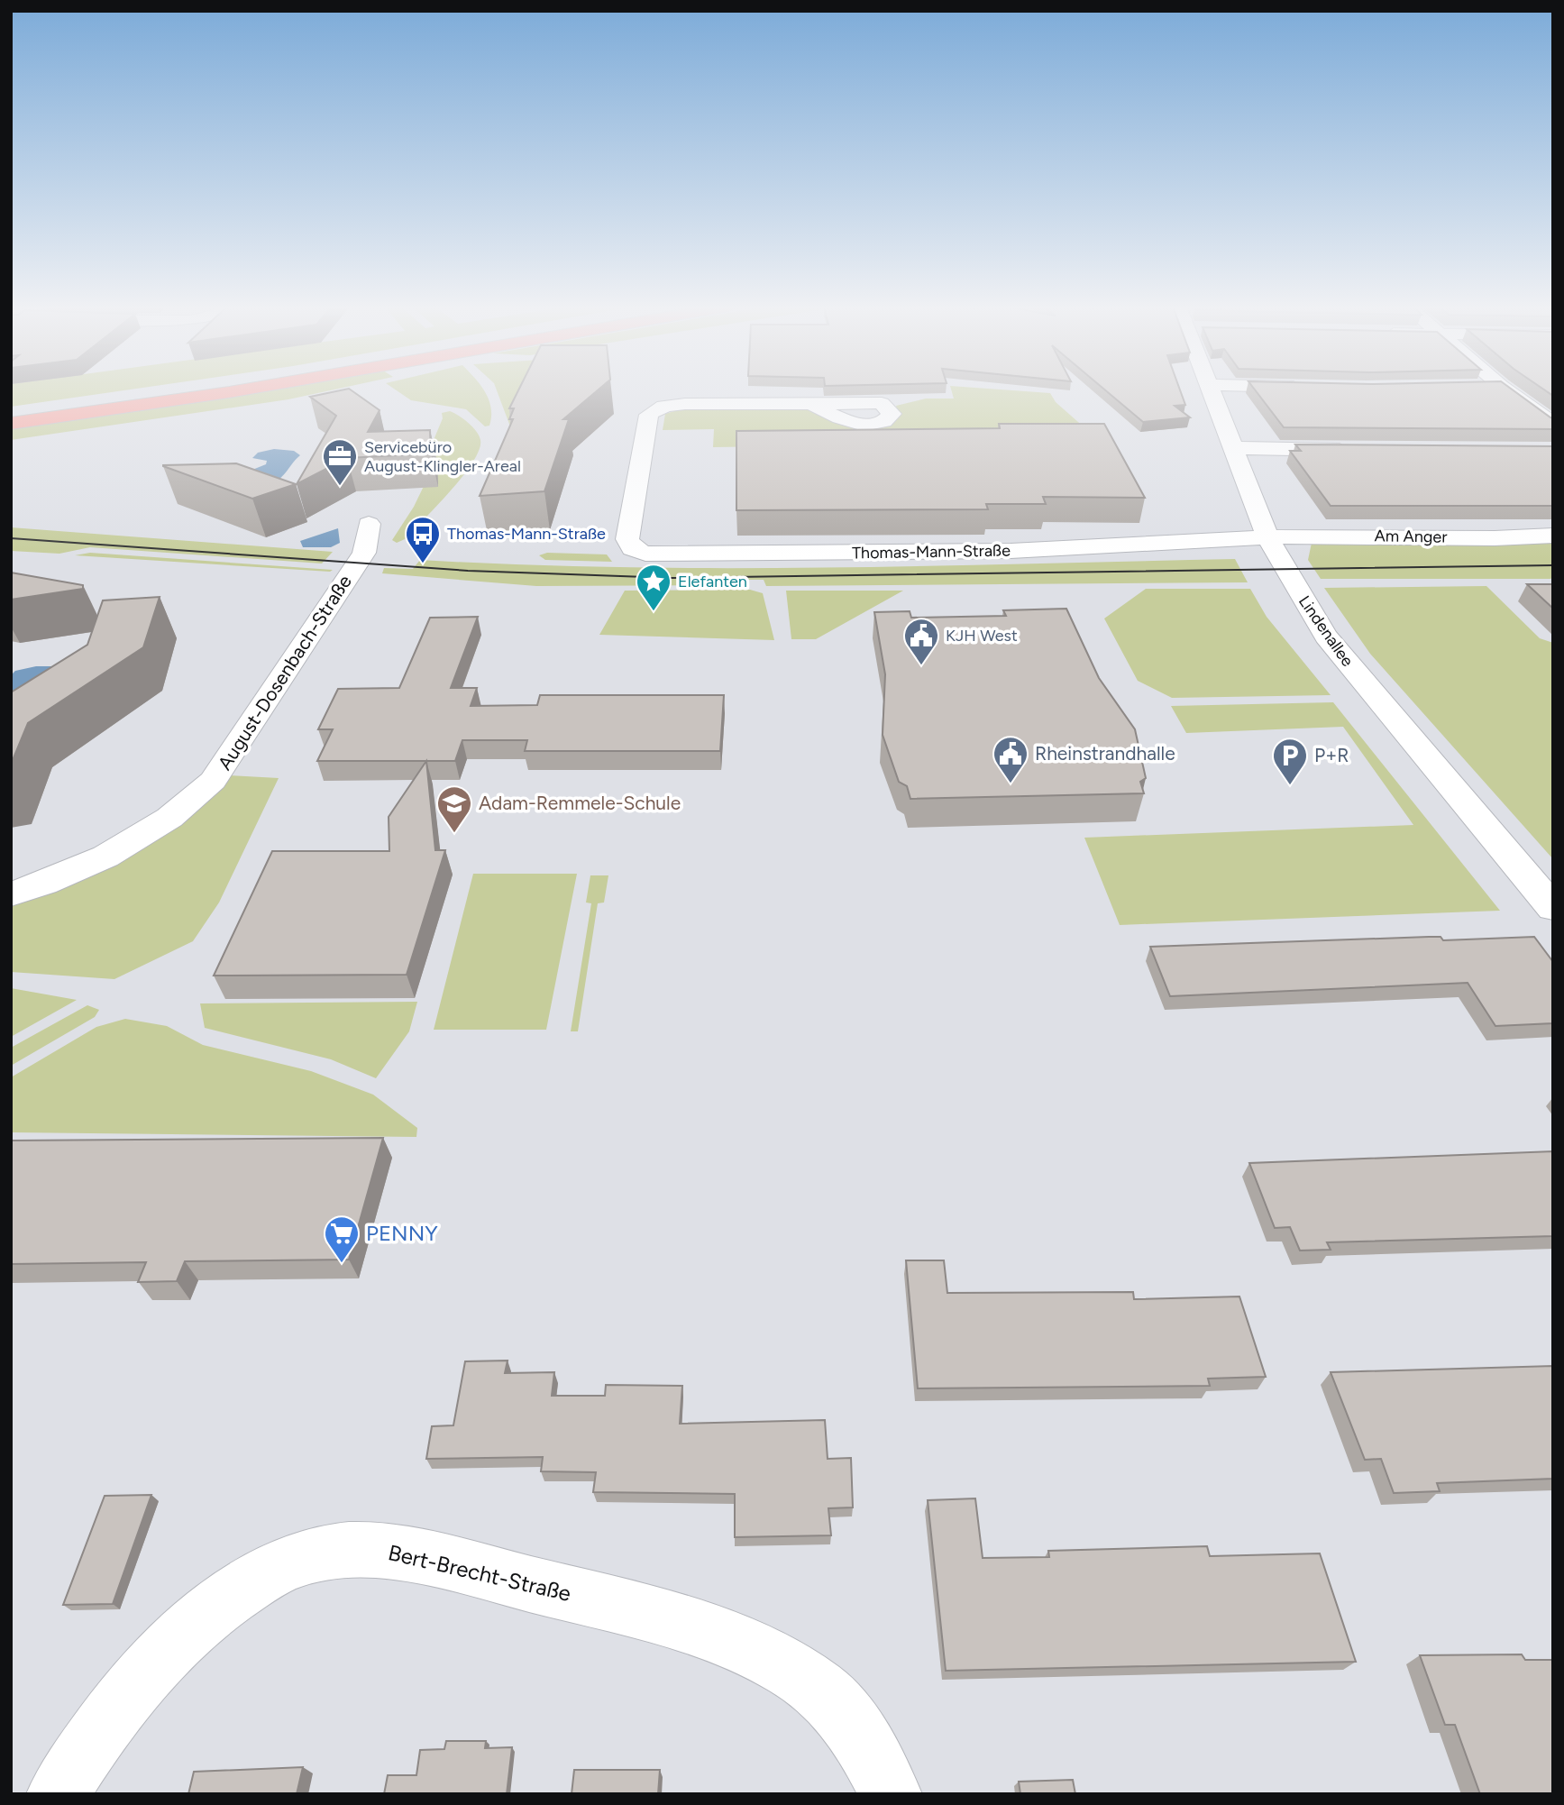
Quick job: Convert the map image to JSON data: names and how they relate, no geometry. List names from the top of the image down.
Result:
{
  "streets": {
    "street": [
      "Am Anger",
      "Thomas-Mann-Straße",
      "Lindenallee",
      "August-Dosenbach-Straße",
      "Bert-Brecht-Straße"
    ]
  },
  "crossings": [
    ["Am Anger", "Thomas-Mann-Straße"],
    ["Am Anger", "Lindenallee"],
    ["Thomas-Mann-Straße", "Lindenallee"]
  ],
  "places": {
    "office": ["Servicebüro August-Klingler-Areal"],
    "bus stop": ["Thomas-Mann-Straße"],
    "place": ["Elefanten"],
    "public building": ["KJH West", "Rheinstrandhalle"],
    "parking": ["P+R"],
    "school or university": ["Adam-Remmele-Schule"],
    "supermarket": ["PENNY"]
  }
}
